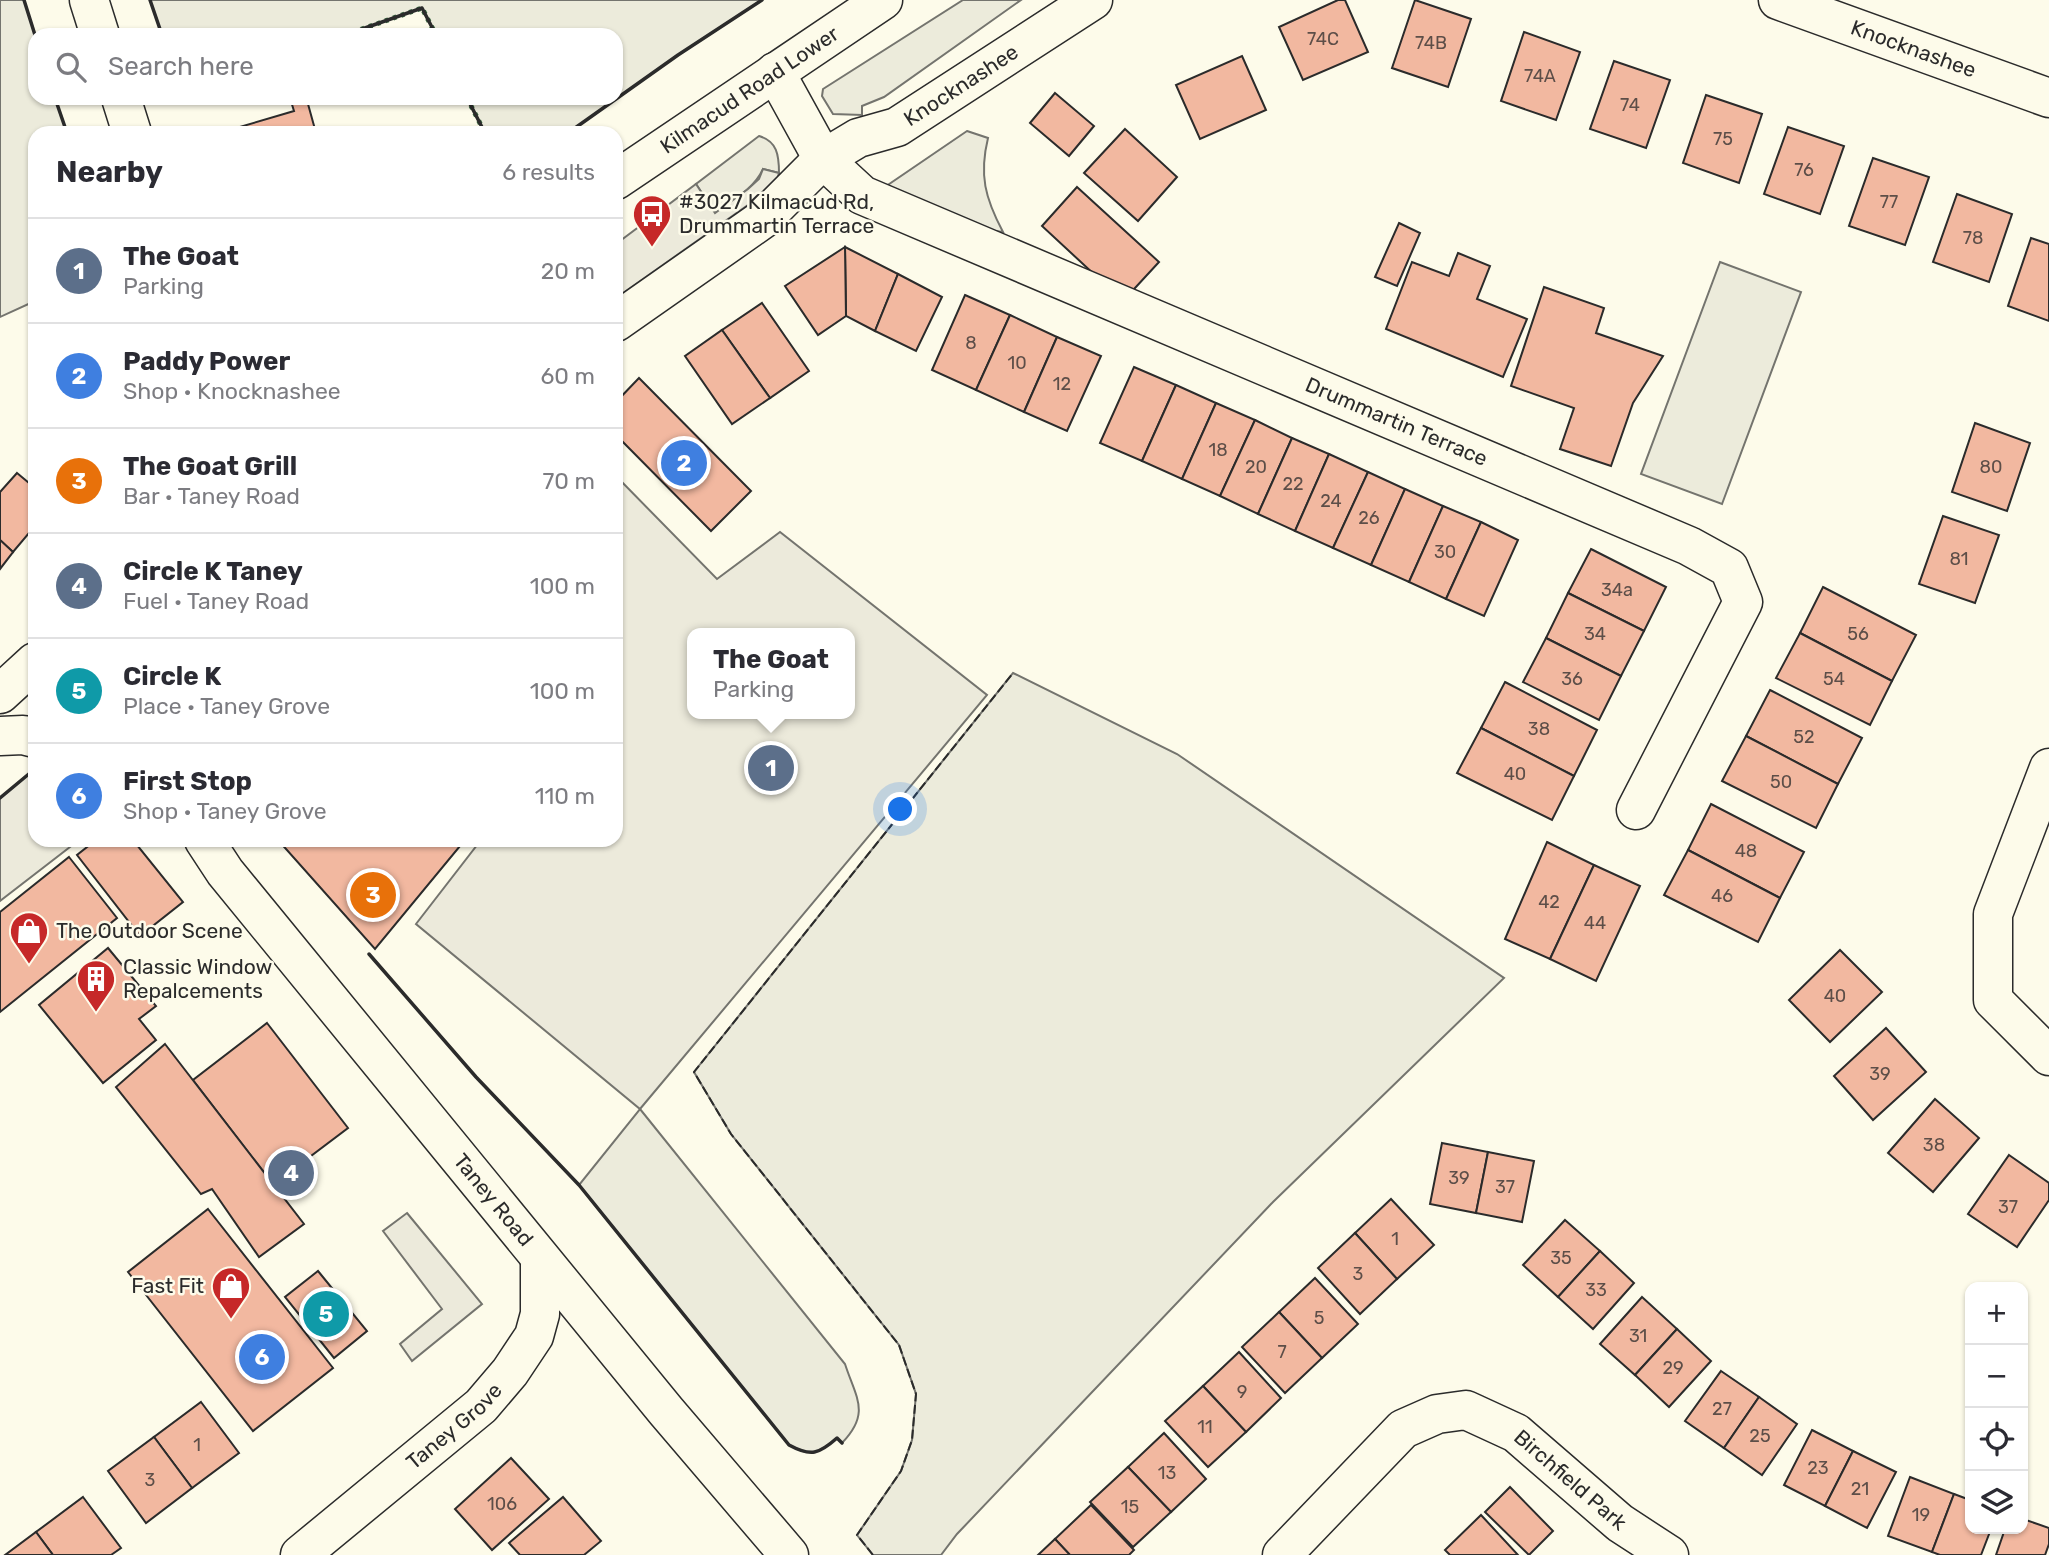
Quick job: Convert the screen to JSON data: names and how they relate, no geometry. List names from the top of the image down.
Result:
{
  "streets": {
    "street": [
      "Knocknashee",
      "Kilmacud Road Lower",
      "Drummartin Terrace",
      "Taney Road",
      "Taney Grove",
      "Birchfield Park"
    ]
  },
  "crossings": [
    ["Knocknashee", "Drummartin Terrace"],
    ["Taney Road", "Taney Grove"]
  ],
  "places": {
    "bus stop": ["#3027 Kilmacud Rd, Drummartin Terrace"],
    "shop": ["The Outdoor Scene", "Fast Fit"],
    "building": ["Classic Window Repalcements"]
  },
  "house_numbers": [
    "74C",
    "74B",
    "74A",
    "74",
    "75",
    "76",
    "77",
    "78",
    "8",
    "10",
    "12",
    "18",
    "20",
    "80",
    "22",
    "24",
    "26",
    "30",
    "81",
    "34a",
    "34",
    "56",
    "36",
    "54",
    "38",
    "52",
    "40",
    "50",
    "48",
    "46",
    "42",
    "44",
    "40",
    "39",
    "38",
    "39",
    "37",
    "37",
    "1",
    "35",
    "3",
    "33",
    "5",
    "31",
    "7",
    "29",
    "9",
    "27",
    "11",
    "25",
    "1",
    "23",
    "13",
    "3",
    "21",
    "106",
    "15",
    "19"
  ],
  "page": {
    "search": "Search here",
    "heading": ["Nearby", "6 results"],
    "list": [
      {
        "mark": "1",
        "name": "The Goat",
        "note": "Parking",
        "value": "20 m"
      },
      {
        "mark": "2",
        "name": "Paddy Power",
        "note": "Shop · Knocknashee",
        "value": "60 m"
      },
      {
        "mark": "3",
        "name": "The Goat Grill",
        "note": "Bar · Taney Road",
        "value": "70 m"
      },
      {
        "mark": "4",
        "name": "Circle K Taney",
        "note": "Fuel · Taney Road",
        "value": "100 m"
      },
      {
        "mark": "5",
        "name": "Circle K",
        "note": "Place · Taney Grove",
        "value": "100 m"
      },
      {
        "mark": "6",
        "name": "First Stop",
        "note": "Shop · Taney Grove",
        "value": "110 m"
      }
    ],
    "pins": [
      "2",
      "1",
      "3",
      "4",
      "5",
      "6"
    ],
    "popup": ["The Goat", "Parking"],
    "map_buttons": ["+", "−"]
  }
}
